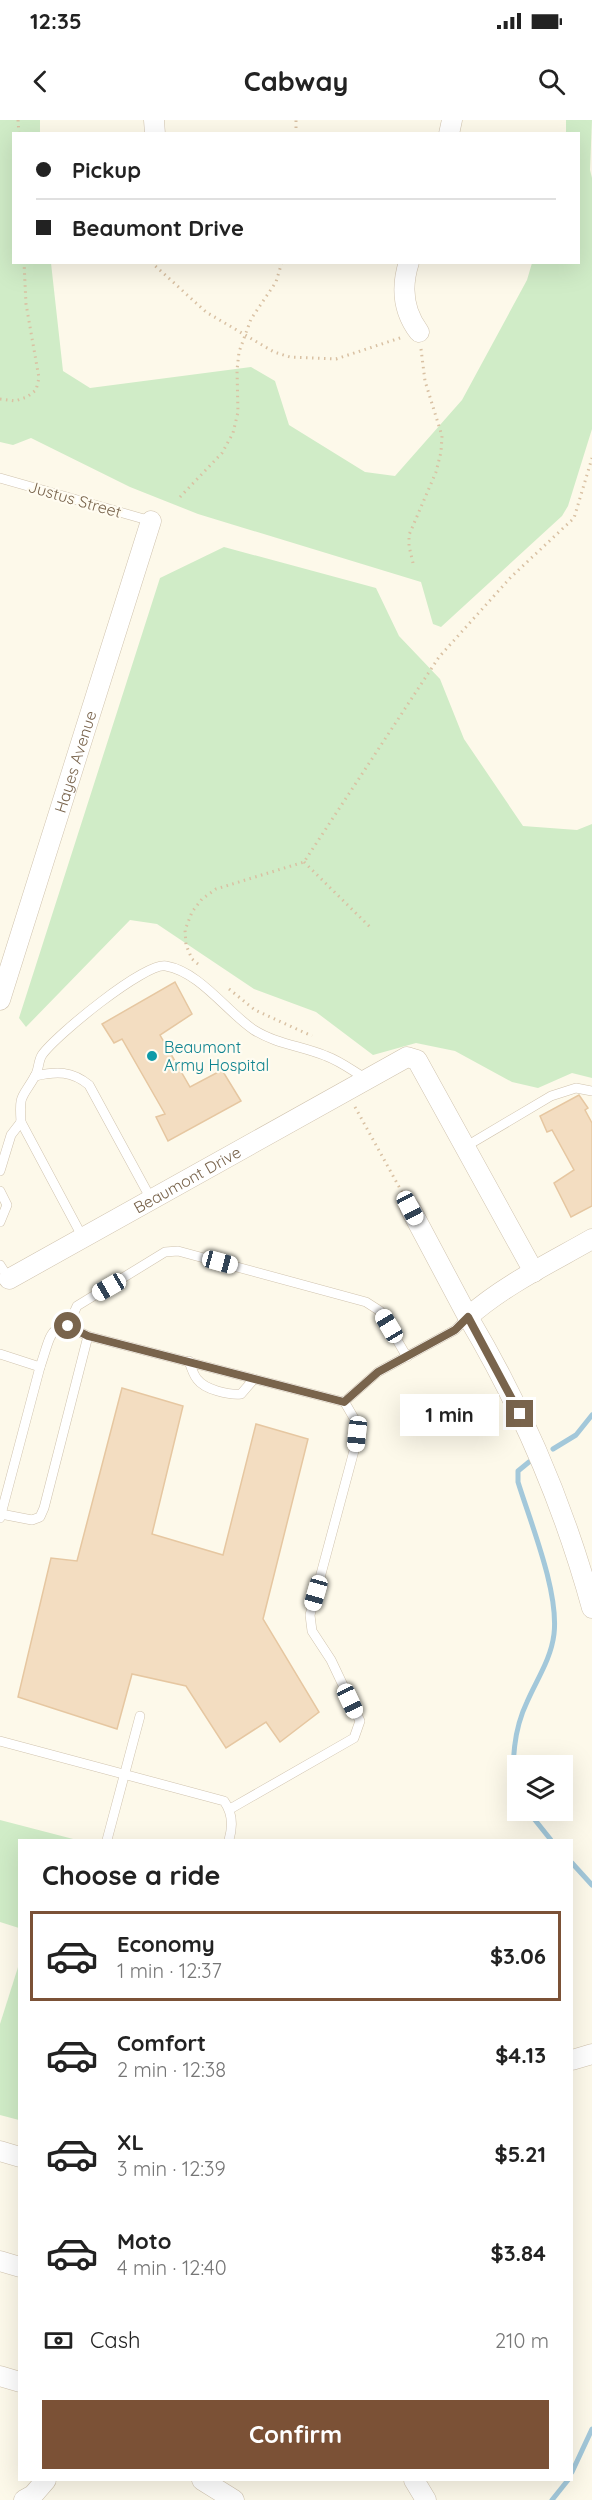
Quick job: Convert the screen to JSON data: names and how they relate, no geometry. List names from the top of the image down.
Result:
{
  "streets": {
    "street": ["Hayes Avenue", "Beaumont Drive"],
    "lane": ["Justus Street"]
  },
  "crossings": [
    ["Justus Street", "Hayes Avenue"]
  ],
  "places": ["Beaumont Army Hospital"],
  "page": {
    "status": "12:35",
    "header": "Cabway",
    "banner": ["Pickup", "Beaumont Drive"],
    "bubble": "1 min",
    "heading": "Choose a ride",
    "list": [
      {
        "name": "Economy",
        "note": "1 min · 12:37",
        "value": "$3.06"
      },
      {
        "name": "Comfort",
        "note": "2 min · 12:38",
        "value": "$4.13"
      },
      {
        "name": "XL",
        "note": "3 min · 12:39",
        "value": "$5.21"
      },
      {
        "name": "Moto",
        "note": "4 min · 12:40",
        "value": "$3.84"
      }
    ],
    "pay": ["Cash", "210 m"],
    "buttons": "Confirm"
  }
}
